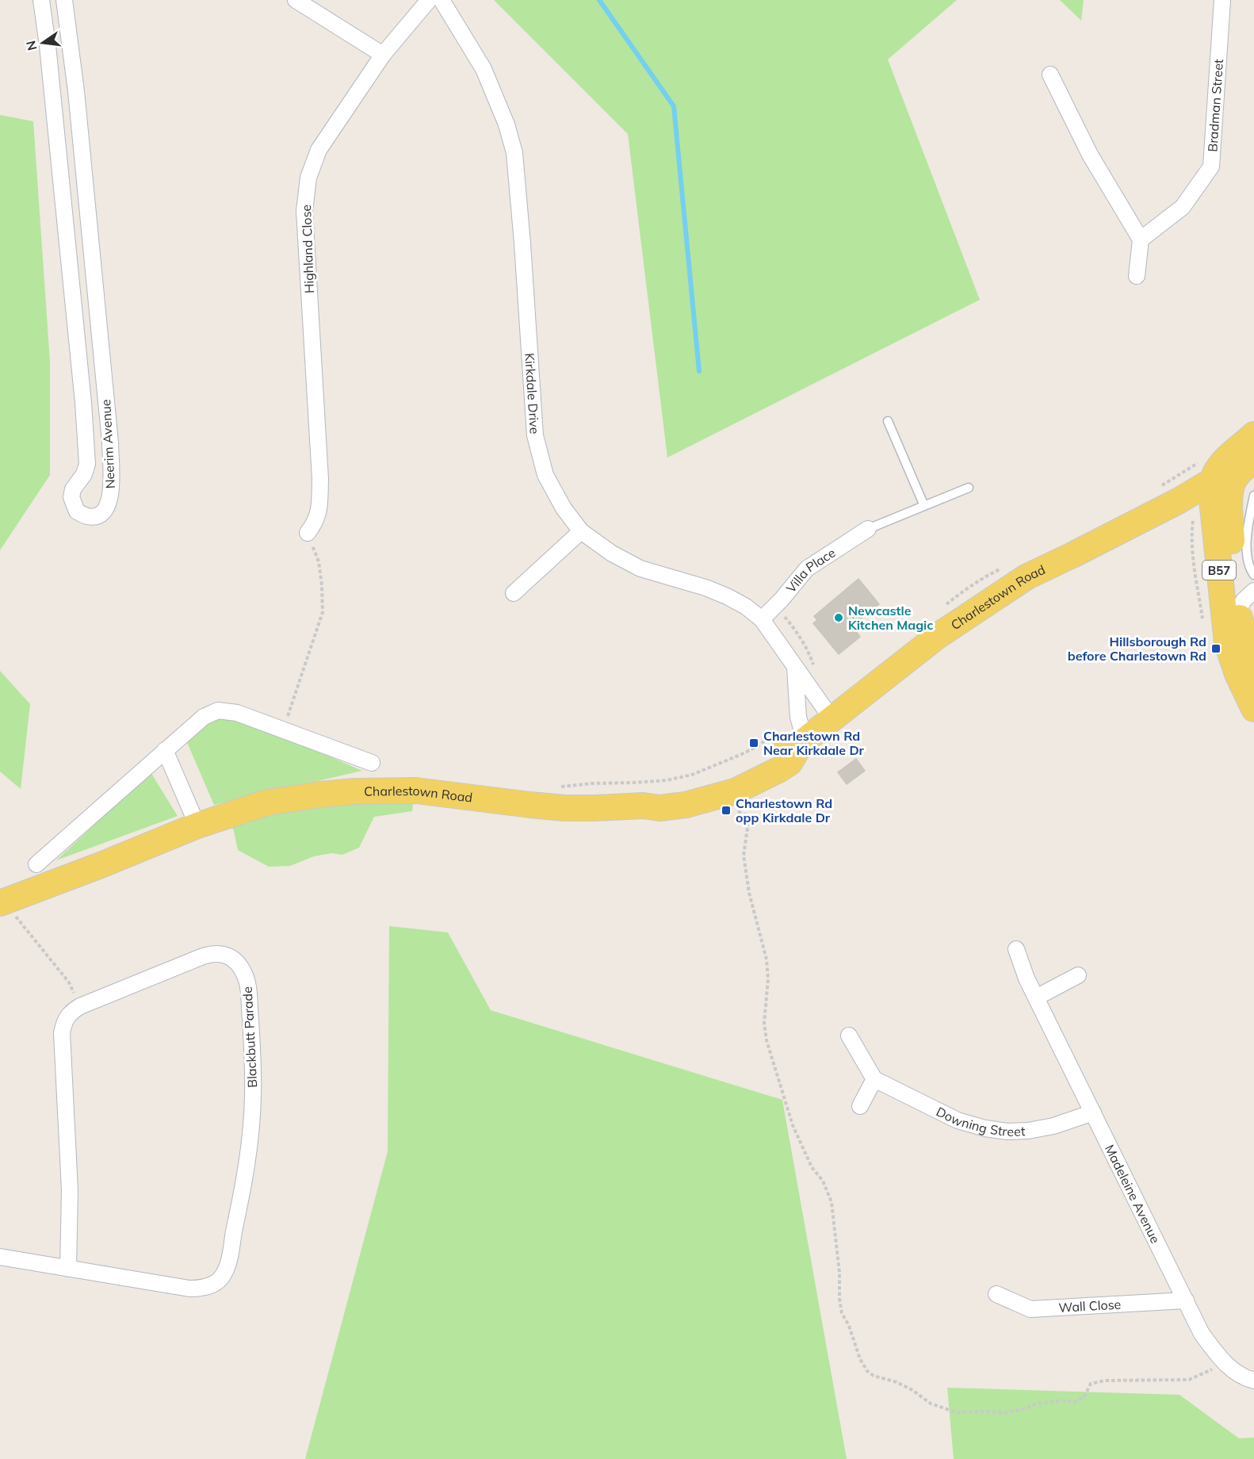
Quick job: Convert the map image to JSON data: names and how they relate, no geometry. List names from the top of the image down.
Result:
{
  "streets": {
    "main road": ["B57", "Charlestown Road"],
    "street": [
      "Bradman Street",
      "Highland Close",
      "Kirkdale Drive",
      "Neerim Avenue",
      "Villa Place",
      "Blackbutt Parade",
      "Downing Street",
      "Madeleine Avenue",
      "Wall Close"
    ]
  },
  "crossings": [
    ["Kirkdale Drive", "Villa Place"],
    ["Kirkdale Drive", "Charlestown Road"],
    ["B57", "Charlestown Road"],
    ["Downing Street", "Madeleine Avenue"],
    ["Madeleine Avenue", "Wall Close"]
  ],
  "places": {
    "other": ["Newcastle Kitchen Magic"],
    "transit": ["Hillsborough Rd before Charlestown Rd", "Charlestown Rd Near Kirkdale Dr", "Charlestown Rd opp Kirkdale Dr"]
  },
  "north": "left"
}
